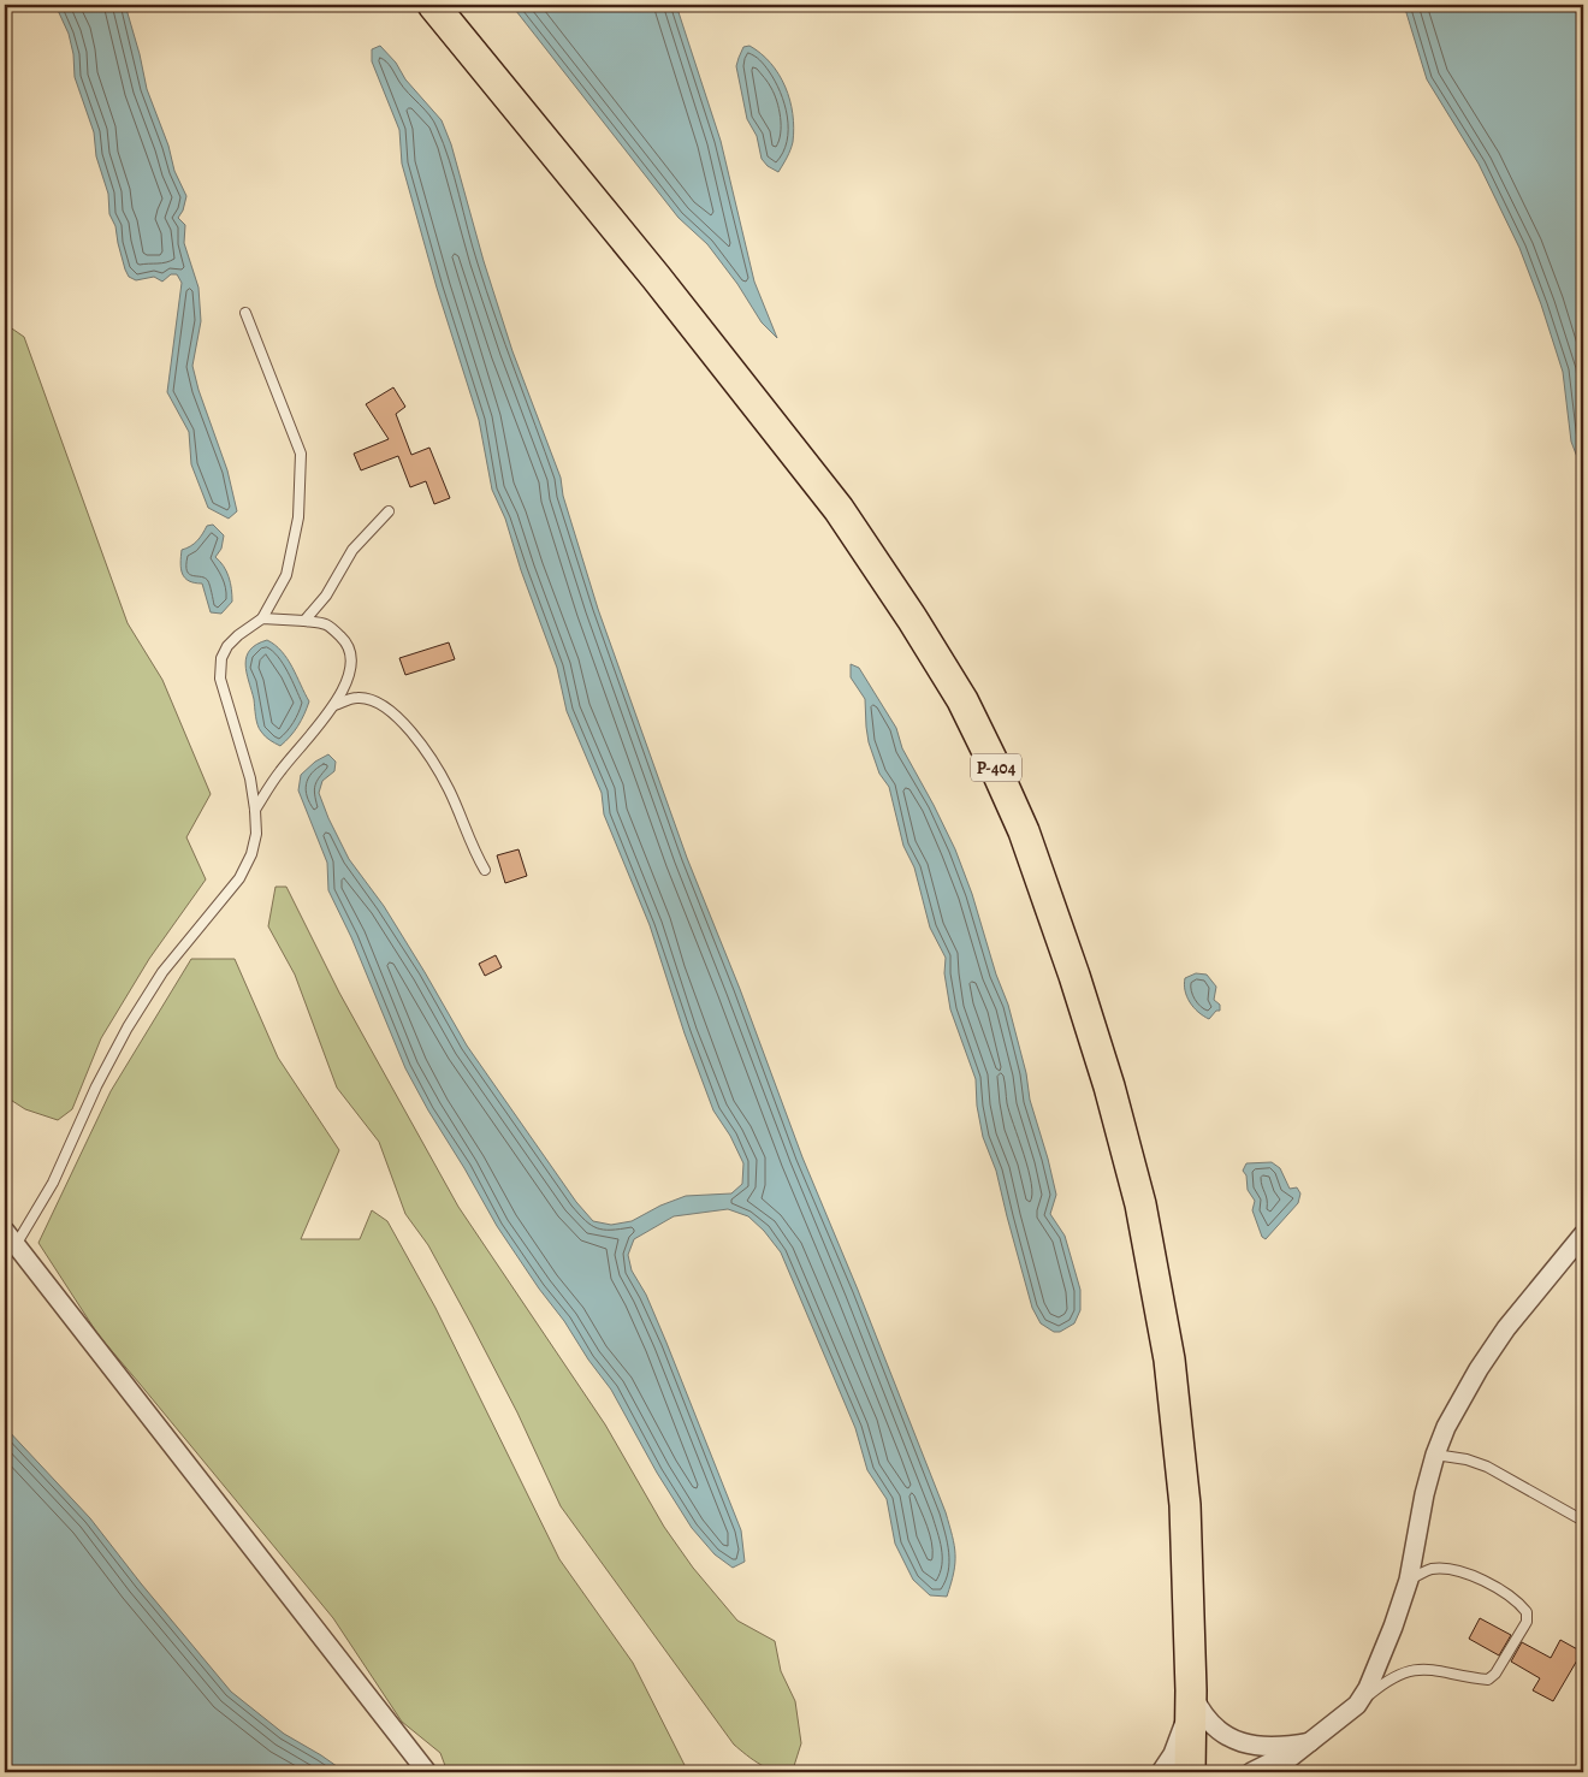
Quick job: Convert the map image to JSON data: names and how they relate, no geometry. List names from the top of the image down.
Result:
{
  "streets": {
    "highway": ["Р-404"]
  }
}
